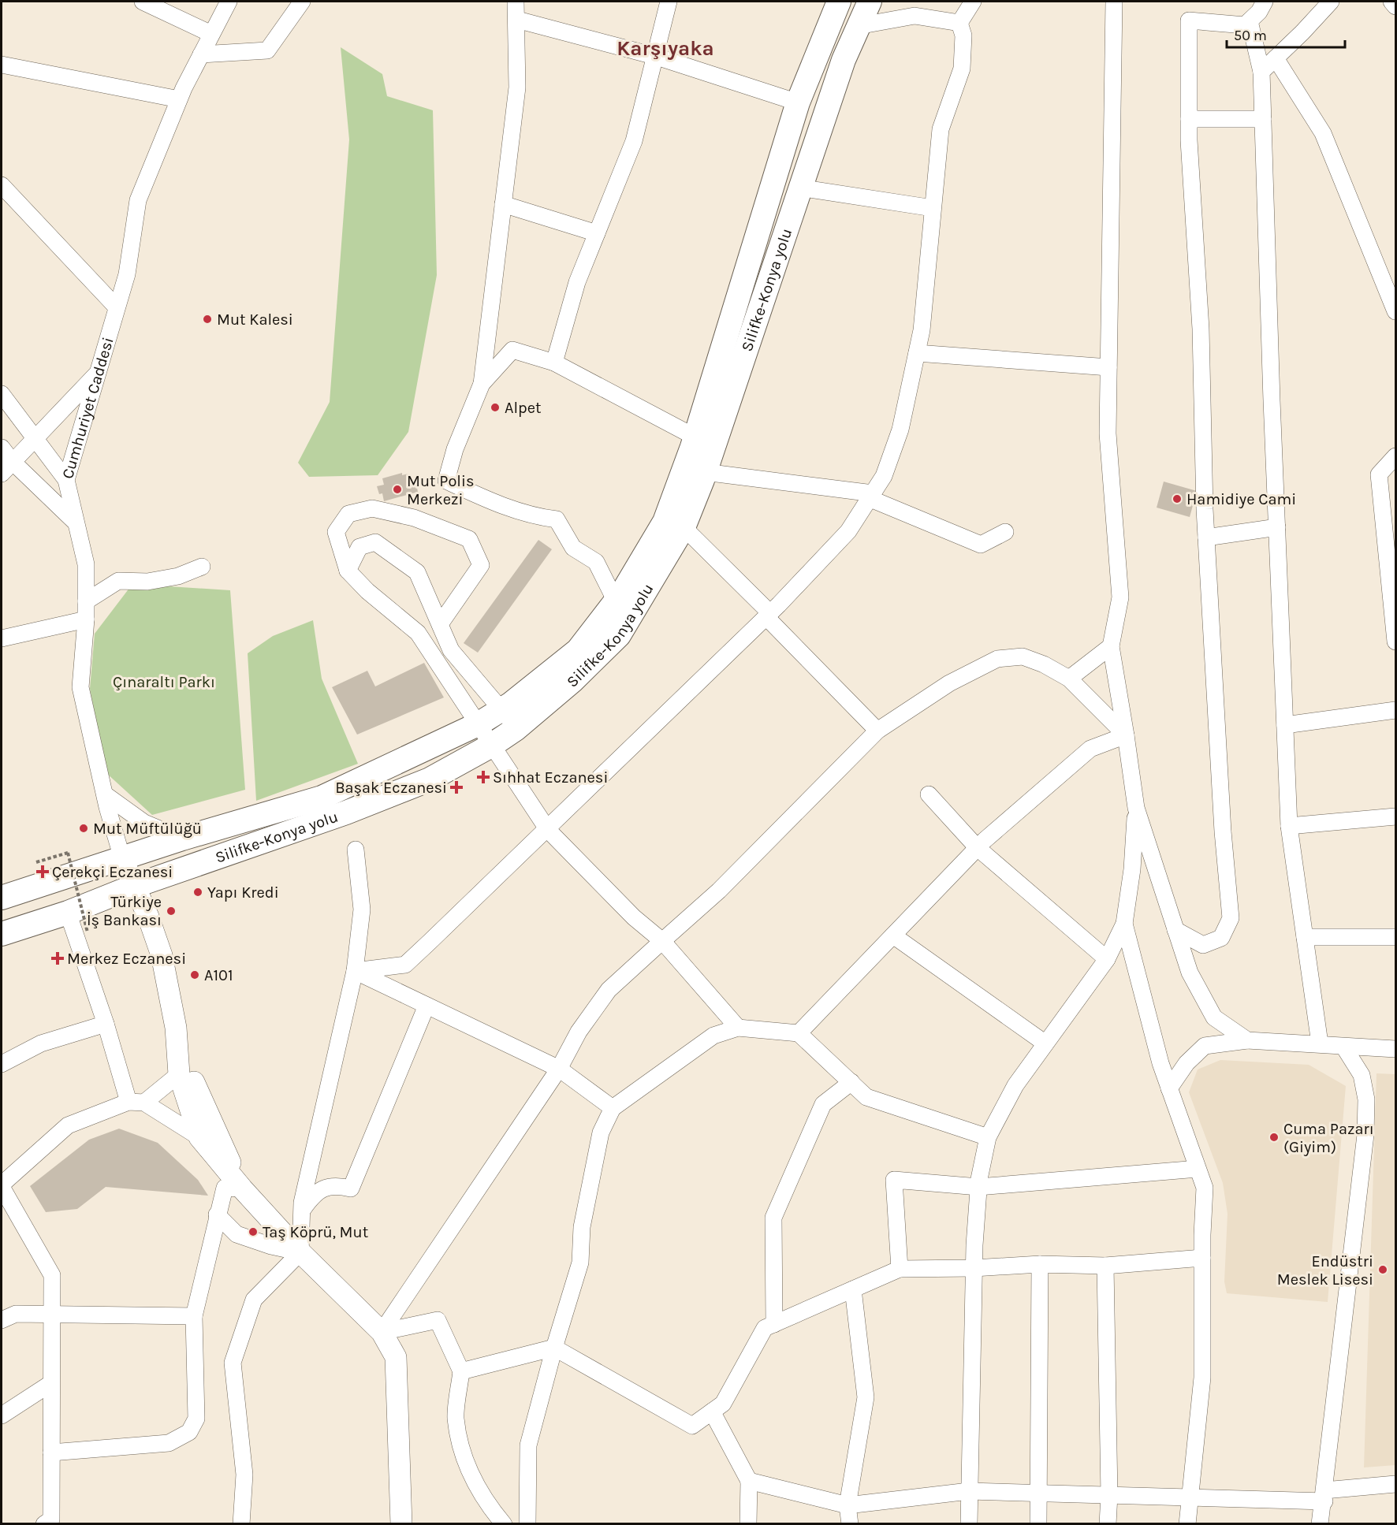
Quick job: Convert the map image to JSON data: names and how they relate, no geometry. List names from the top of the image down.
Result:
{
  "streets": {
    "highway": ["Silifke-Konya yolu"],
    "street": ["Cumhuriyet Caddesi"]
  },
  "crossings": [
    ["Silifke-Konya yolu", "Cumhuriyet Caddesi"]
  ],
  "districts": ["Karşıyaka"],
  "parks": ["Çınaraltı Parkı"],
  "places": {
    "other": [
      "Mut Kalesi",
      "Alpet",
      "Mut Polis Merkezi",
      "Hamidiye Cami",
      "Mut Müftülüğü",
      "Yapı Kredi",
      "Türkiye İş Bankası",
      "A101",
      "Cuma Pazarı (Giyim)",
      "Taş Köprü, Mut",
      "Endüstri Meslek Lisesi"
    ],
    "health": [
      "Sıhhat Eczanesi",
      "Başak Eczanesi",
      "Çerekçi Eczanesi",
      "Merkez Eczanesi"
    ]
  },
  "scale_bar": "50 m"
}
